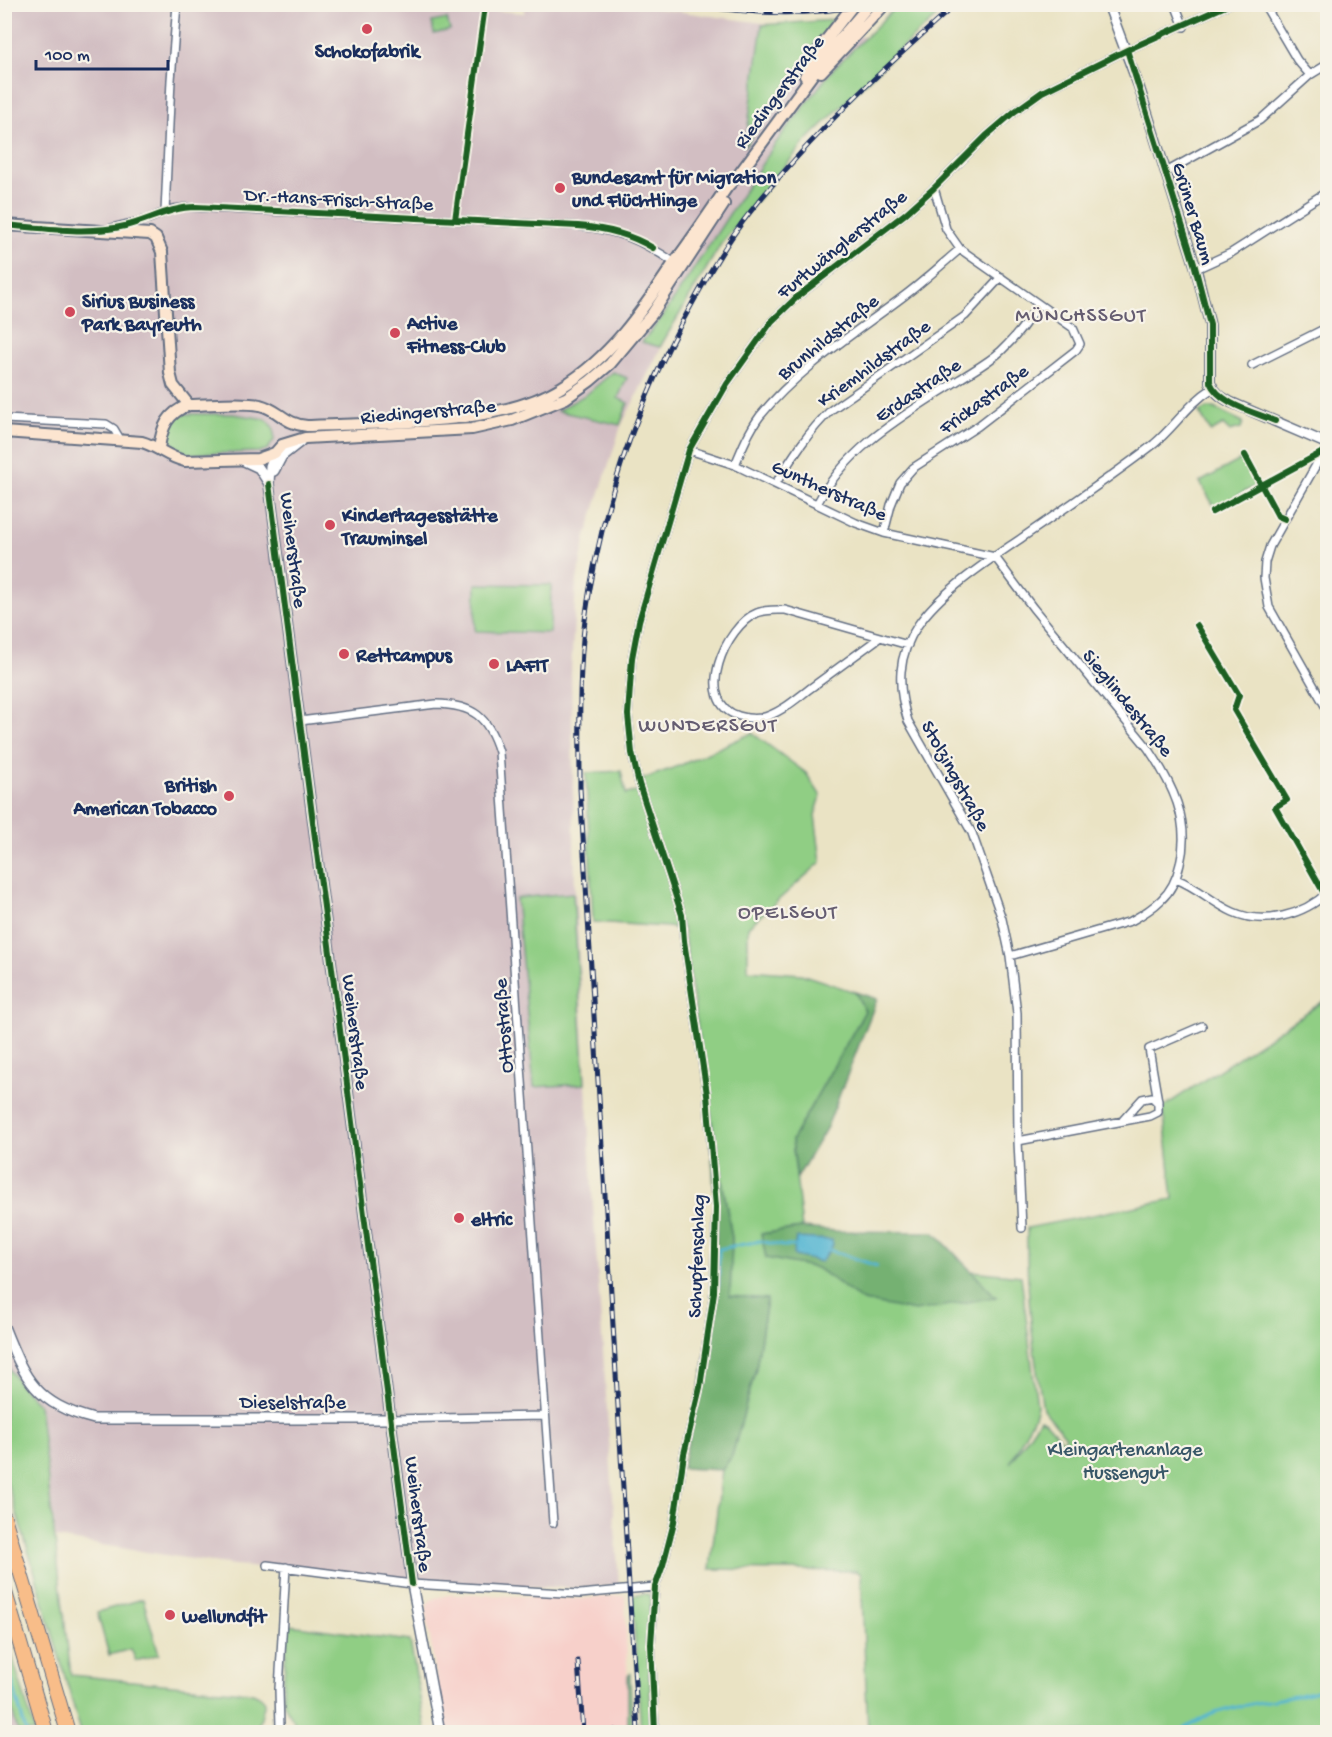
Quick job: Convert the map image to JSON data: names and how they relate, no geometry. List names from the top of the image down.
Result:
{
  "streets": {
    "main road": ["Riedingerstraße"],
    "street": [
      "Dr.-Hans-Frisch-Straße",
      "Grüner Baum",
      "Furtwänglerstraße",
      "Brunhildstraße",
      "Kriemhildstraße",
      "Erdastraße",
      "Frickastraße",
      "Guntherstraße",
      "Weiherstraße",
      "Sieglindestraße",
      "Stolzingstraße",
      "Ottostraße",
      "Schupfenschlag",
      "Dieselstraße"
    ]
  },
  "crossings": [
    ["Riedingerstraße", "Dr.-Hans-Frisch-Straße"],
    ["Grüner Baum", "Furtwänglerstraße"],
    ["Grüner Baum", "Stolzingstraße"],
    ["Furtwänglerstraße", "Brunhildstraße"],
    ["Furtwänglerstraße", "Kriemhildstraße"],
    ["Furtwänglerstraße", "Erdastraße"],
    ["Furtwänglerstraße", "Frickastraße"],
    ["Furtwänglerstraße", "Guntherstraße"],
    ["Furtwänglerstraße", "Schupfenschlag"],
    ["Brunhildstraße", "Guntherstraße"],
    ["Kriemhildstraße", "Guntherstraße"],
    ["Erdastraße", "Frickastraße"],
    ["Erdastraße", "Guntherstraße"],
    ["Frickastraße", "Guntherstraße"],
    ["Guntherstraße", "Sieglindestraße"],
    ["Guntherstraße", "Stolzingstraße"],
    ["Weiherstraße", "Ottostraße"],
    ["Weiherstraße", "Schupfenschlag"],
    ["Weiherstraße", "Dieselstraße"],
    ["Sieglindestraße", "Stolzingstraße"],
    ["Ottostraße", "Dieselstraße"]
  ],
  "districts": ["MÜNCHSSGUT", "WUNDERSGUT", "OPELSGUT"],
  "parks": ["Kleingartenanlage Hussengut"],
  "places": [
    "Schokofabrik",
    "Bundesamt für Migration und Flüchtlinge",
    "Sirius Business Park Bayreuth",
    "Active Fitness-Club",
    "Kindertagesstätte Trauminsel",
    "Rettcampus",
    "LAFIT",
    "British American Tobacco",
    "eltric",
    "wellundfit"
  ],
  "scale_bar": "100 m"
}
